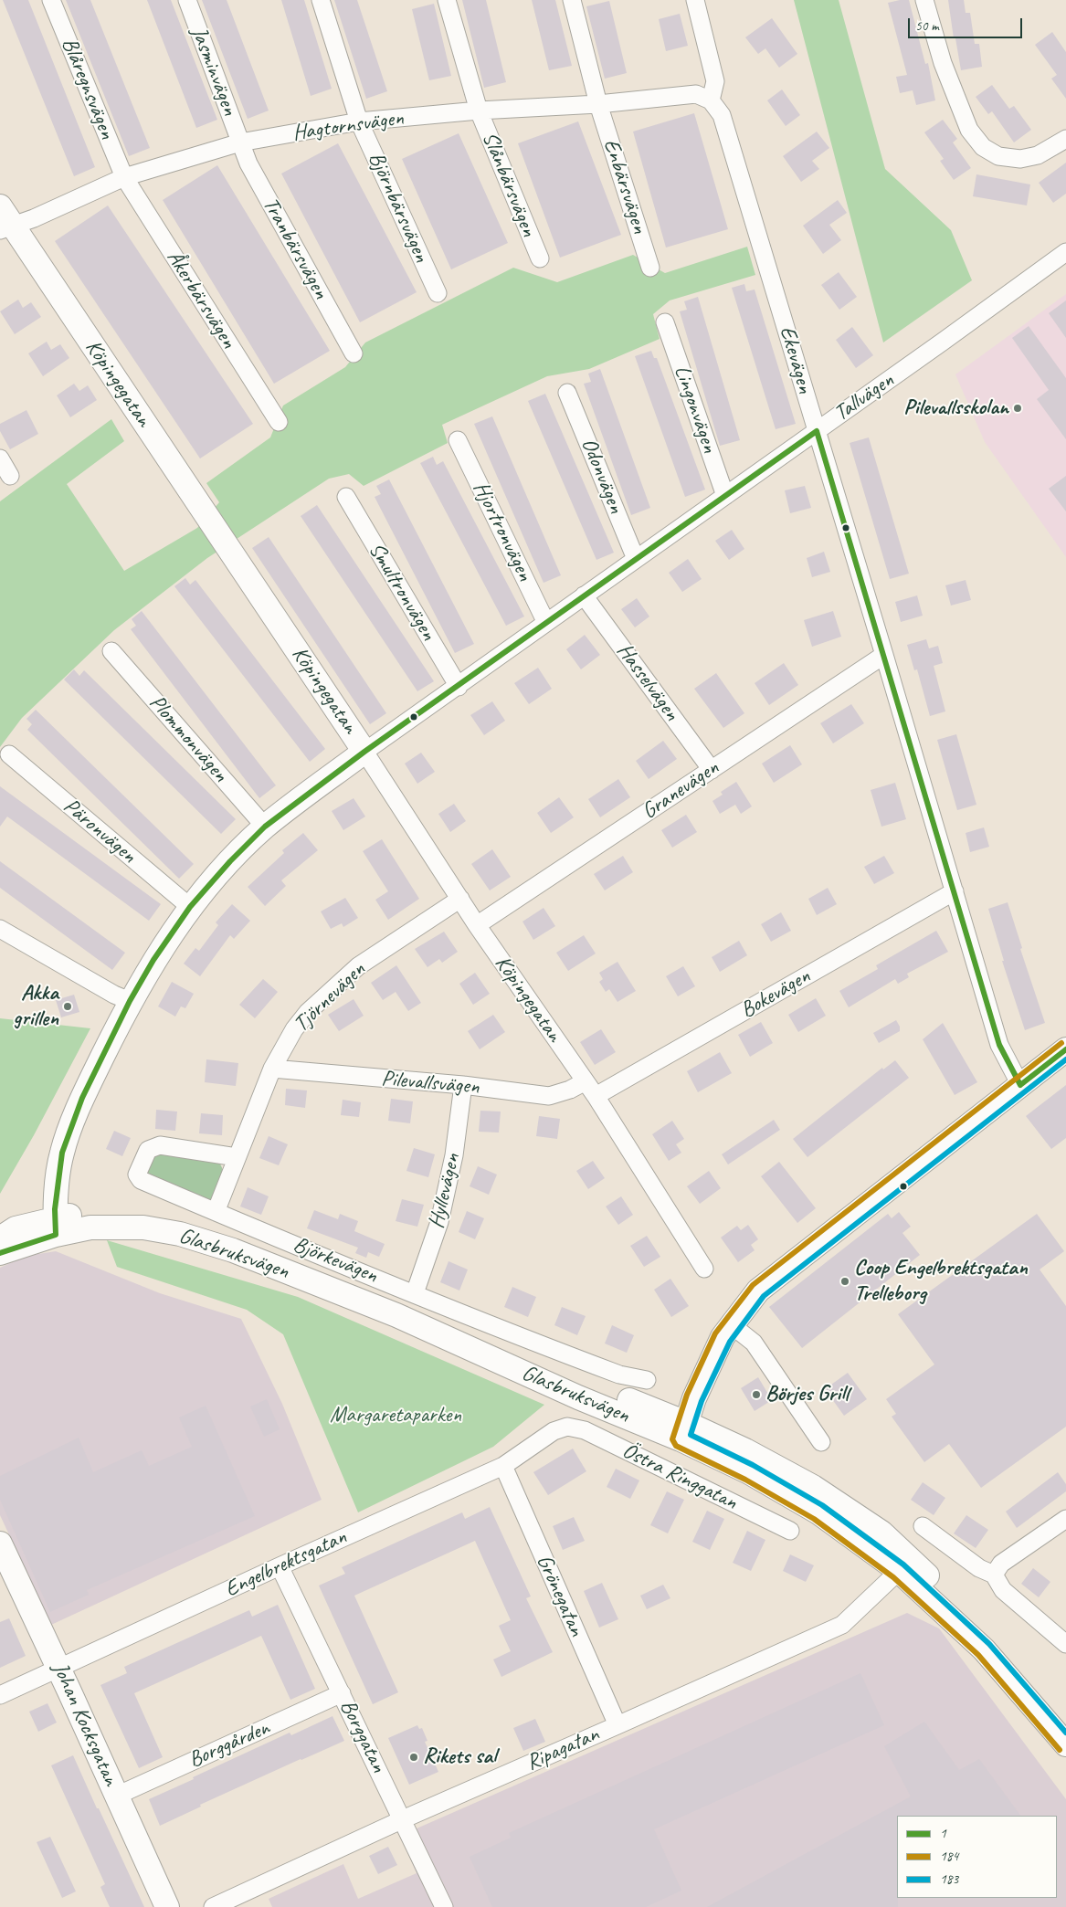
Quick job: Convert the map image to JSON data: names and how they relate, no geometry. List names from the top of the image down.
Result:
{
  "streets": {
    "main road": [
      "Köpingegatan",
      "Tallvägen",
      "Glasbruksvägen",
      "Johan Kocksgatan"
    ],
    "street": [
      "Jasminvägen",
      "Blåregnsvägen",
      "Hagtornsvägen",
      "Slånbärsvägen",
      "Enbärsvägen",
      "Björnbärsvägen",
      "Tranbärsvägen",
      "Åkerbärsvägen",
      "Ekevägen",
      "Lingonvägen",
      "Odonvägen",
      "Hjortronvägen",
      "Smultronvägen",
      "Hasselvägen",
      "Plommonvägen",
      "Granevägen",
      "Päronvägen",
      "Bokevägen",
      "Tjörnevägen",
      "Pilevallsvägen",
      "Hyllevägen",
      "Björkevägen",
      "Östra Ringgatan",
      "Engelbrektsgatan",
      "Grönegatan",
      "Borggatan",
      "Borggården",
      "Ripagatan"
    ]
  },
  "crossings": [
    ["Jasminvägen", "Hagtornsvägen"],
    ["Jasminvägen", "Tranbärsvägen"],
    ["Blåregnsvägen", "Hagtornsvägen"],
    ["Blåregnsvägen", "Åkerbärsvägen"],
    ["Hagtornsvägen", "Slånbärsvägen"],
    ["Hagtornsvägen", "Enbärsvägen"],
    ["Hagtornsvägen", "Björnbärsvägen"],
    ["Hagtornsvägen", "Tranbärsvägen"],
    ["Hagtornsvägen", "Åkerbärsvägen"],
    ["Hagtornsvägen", "Ekevägen"],
    ["Hagtornsvägen", "Köpingegatan"],
    ["Ekevägen", "Tallvägen"],
    ["Ekevägen", "Granevägen"],
    ["Ekevägen", "Bokevägen"],
    ["Köpingegatan", "Tallvägen"],
    ["Köpingegatan", "Granevägen"],
    ["Köpingegatan", "Bokevägen"],
    ["Köpingegatan", "Tjörnevägen"],
    ["Köpingegatan", "Pilevallsvägen"],
    ["Tallvägen", "Lingonvägen"],
    ["Tallvägen", "Odonvägen"],
    ["Tallvägen", "Hjortronvägen"],
    ["Tallvägen", "Smultronvägen"],
    ["Tallvägen", "Hasselvägen"],
    ["Tallvägen", "Plommonvägen"],
    ["Tallvägen", "Päronvägen"],
    ["Tallvägen", "Glasbruksvägen"],
    ["Hasselvägen", "Granevägen"],
    ["Tjörnevägen", "Pilevallsvägen"],
    ["Tjörnevägen", "Björkevägen"],
    ["Pilevallsvägen", "Hyllevägen"],
    ["Hyllevägen", "Björkevägen"],
    ["Glasbruksvägen", "Ripagatan"],
    ["Östra Ringgatan", "Engelbrektsgatan"],
    ["Engelbrektsgatan", "Grönegatan"],
    ["Engelbrektsgatan", "Johan Kocksgatan"],
    ["Engelbrektsgatan", "Borggatan"],
    ["Grönegatan", "Ripagatan"],
    ["Johan Kocksgatan", "Borggården"],
    ["Borggatan", "Borggården"],
    ["Borggatan", "Ripagatan"]
  ],
  "parks": ["Margaretaparken"],
  "places": [
    "Pilevallsskolan",
    "Akka grillen",
    "Coop Engelbrektsgatan Trelleborg",
    "Börjes Grill",
    "Rikets sal"
  ],
  "lines": ["transit line 1", "transit line 184", "transit line 183"],
  "legend": ["1", "184", "183"],
  "scale_bar": "50 m"
}
